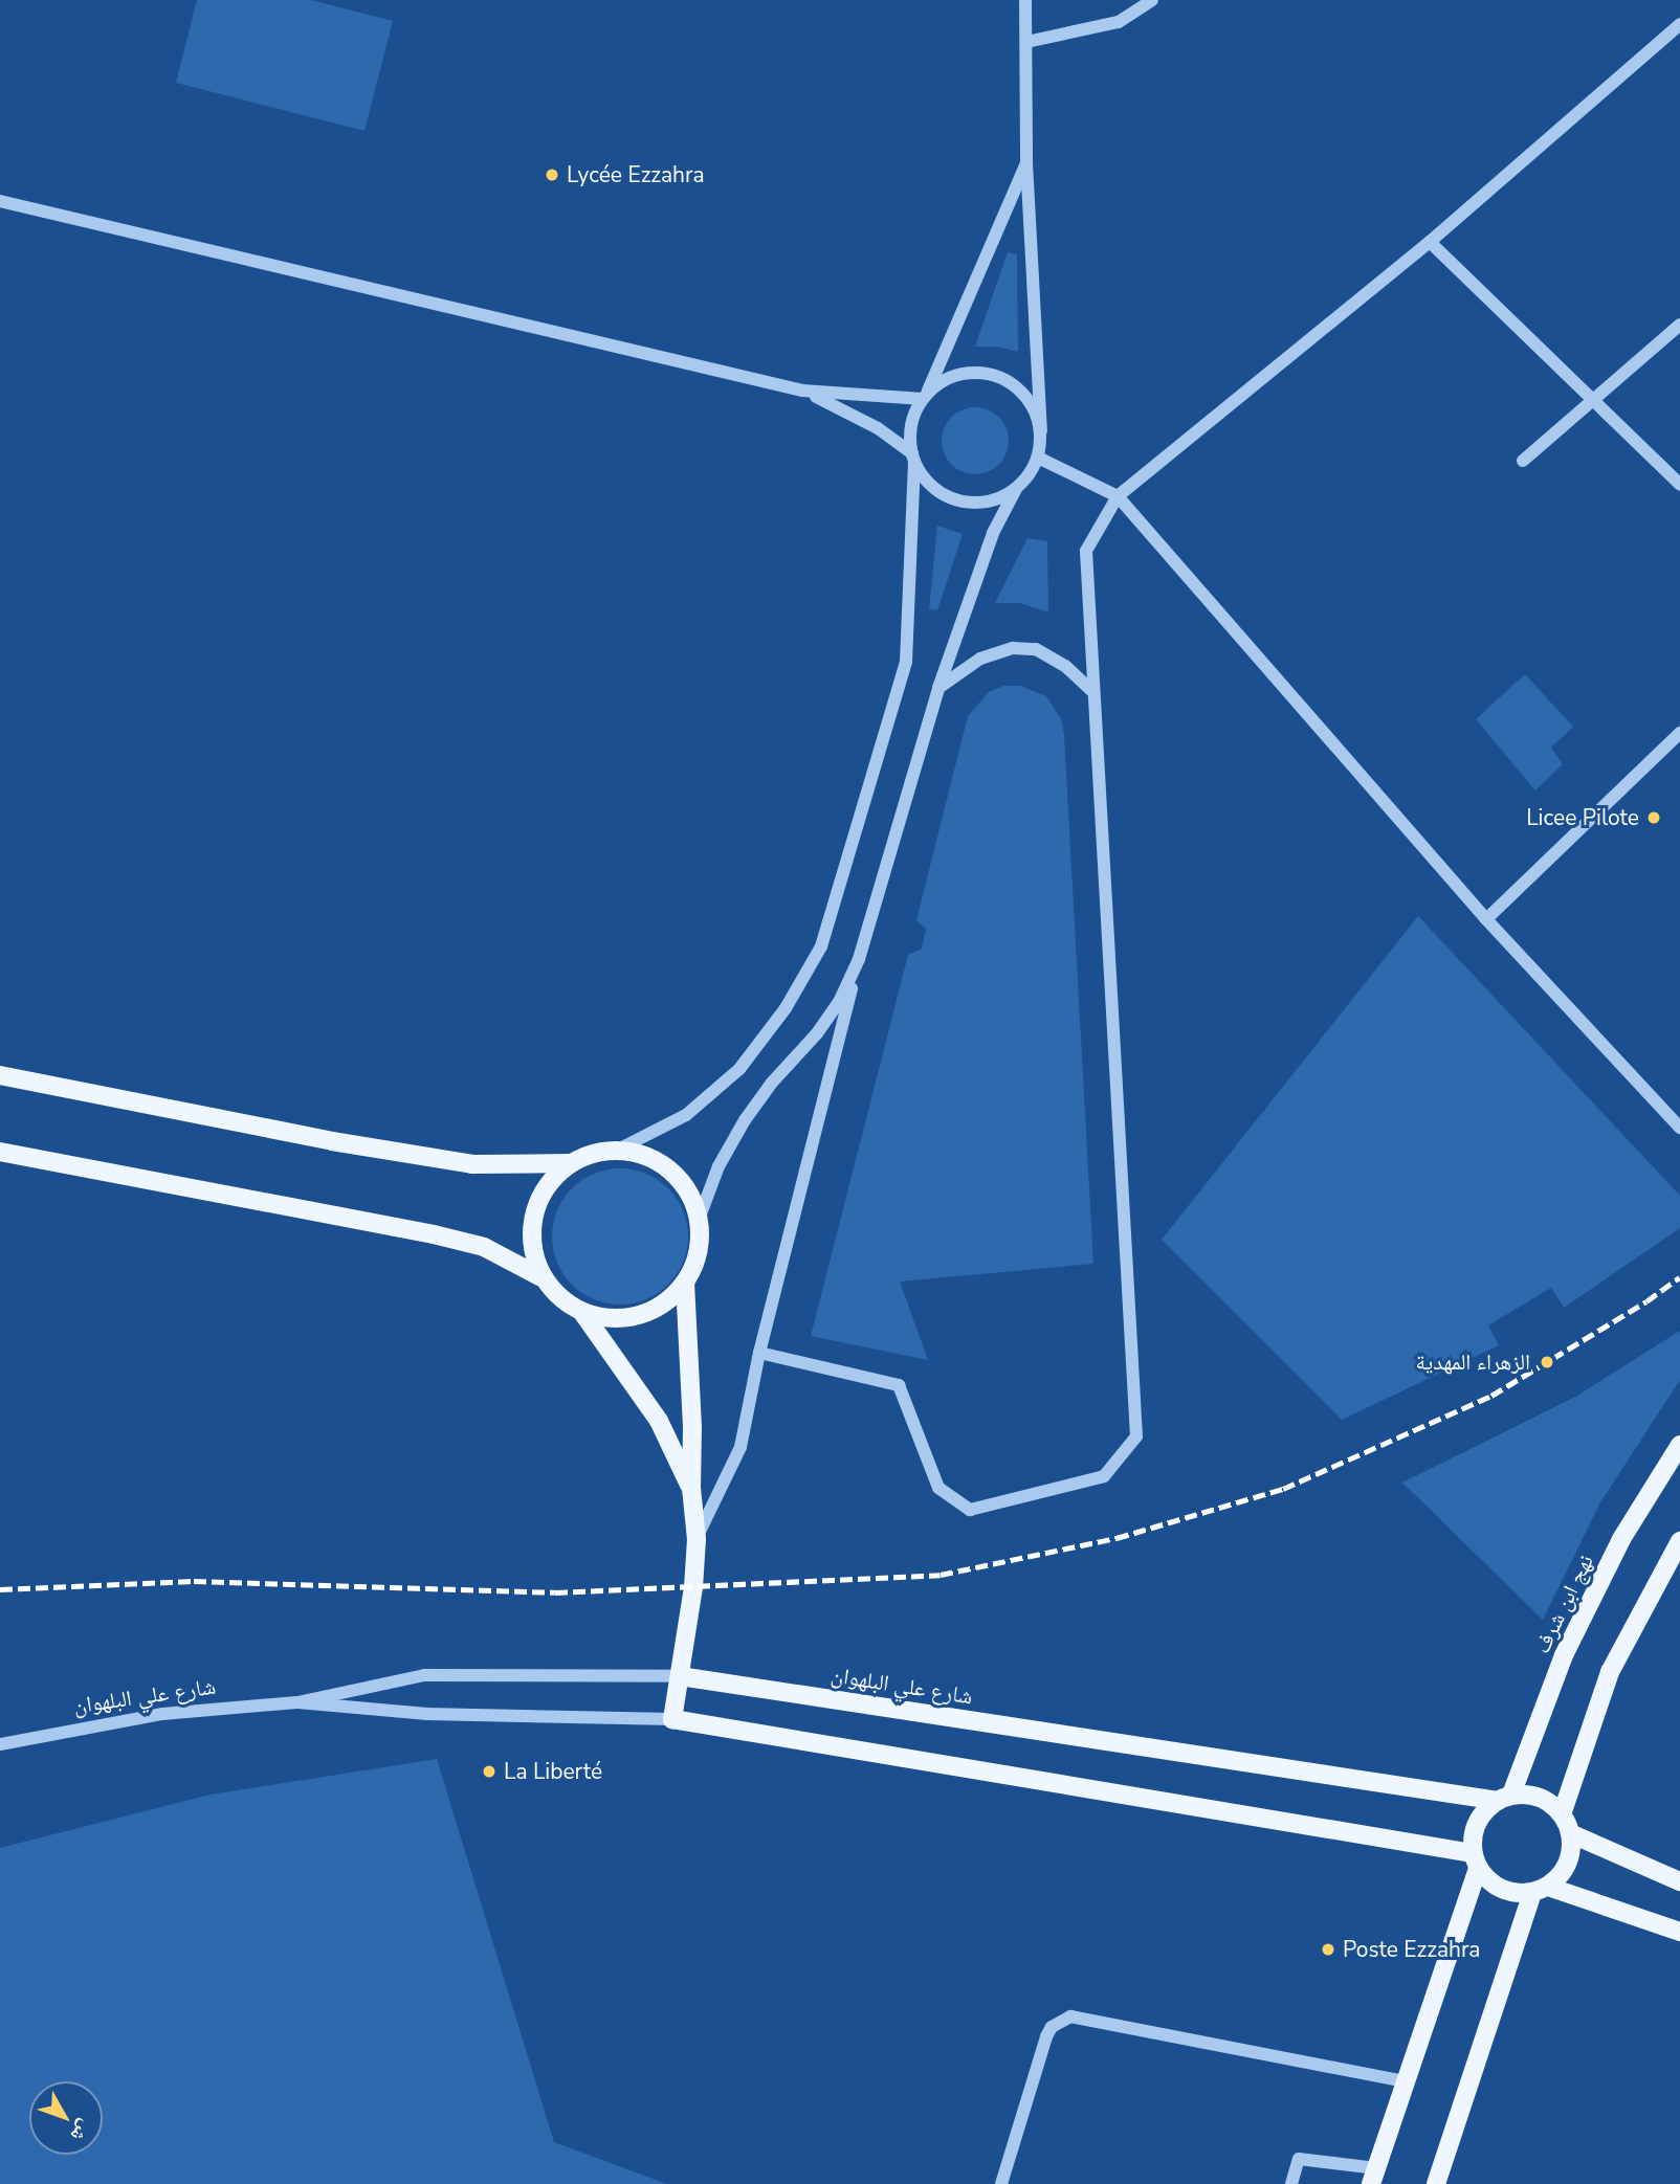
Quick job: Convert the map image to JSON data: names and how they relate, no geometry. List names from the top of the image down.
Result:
{
  "streets": {
    "main road": ["نهج ابن شرف", "شارع علي البلهوان"]
  },
  "crossings": [
    ["نهج ابن شرف", "شارع علي البلهوان"]
  ],
  "places": [
    "Lycée Ezzahra",
    "Licee Pilote",
    "الزهراء المهدية",
    "La Liberté",
    "Poste Ezzahra"
  ],
  "north": "bottom right"
}
